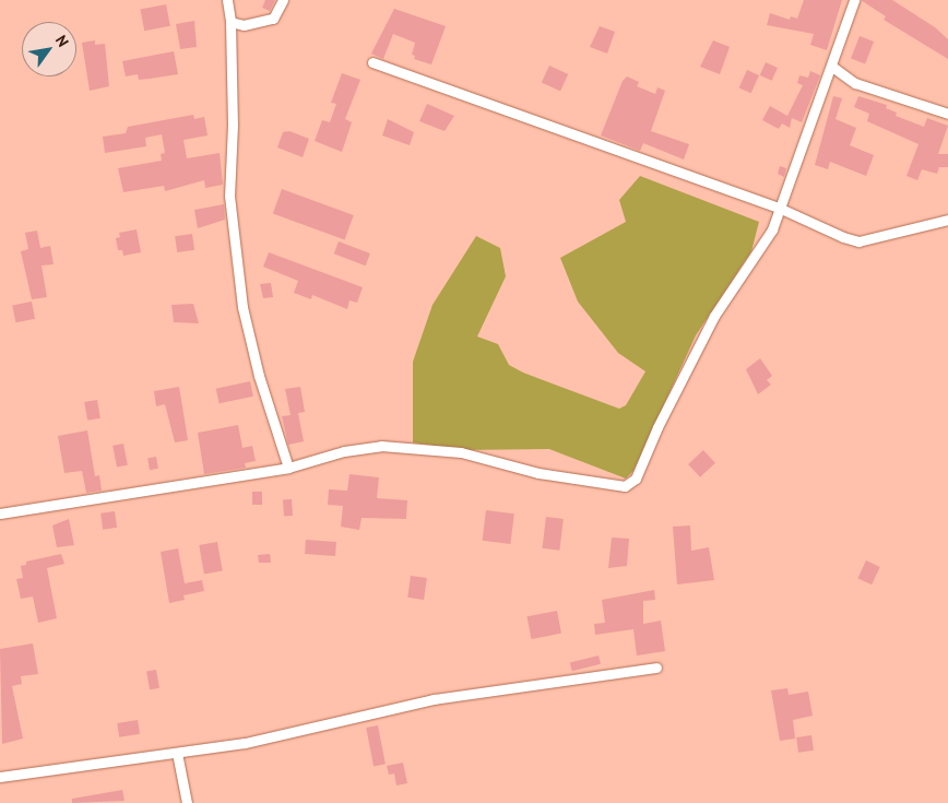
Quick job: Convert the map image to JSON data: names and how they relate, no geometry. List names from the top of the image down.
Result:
{
  "north": "top right"
}
